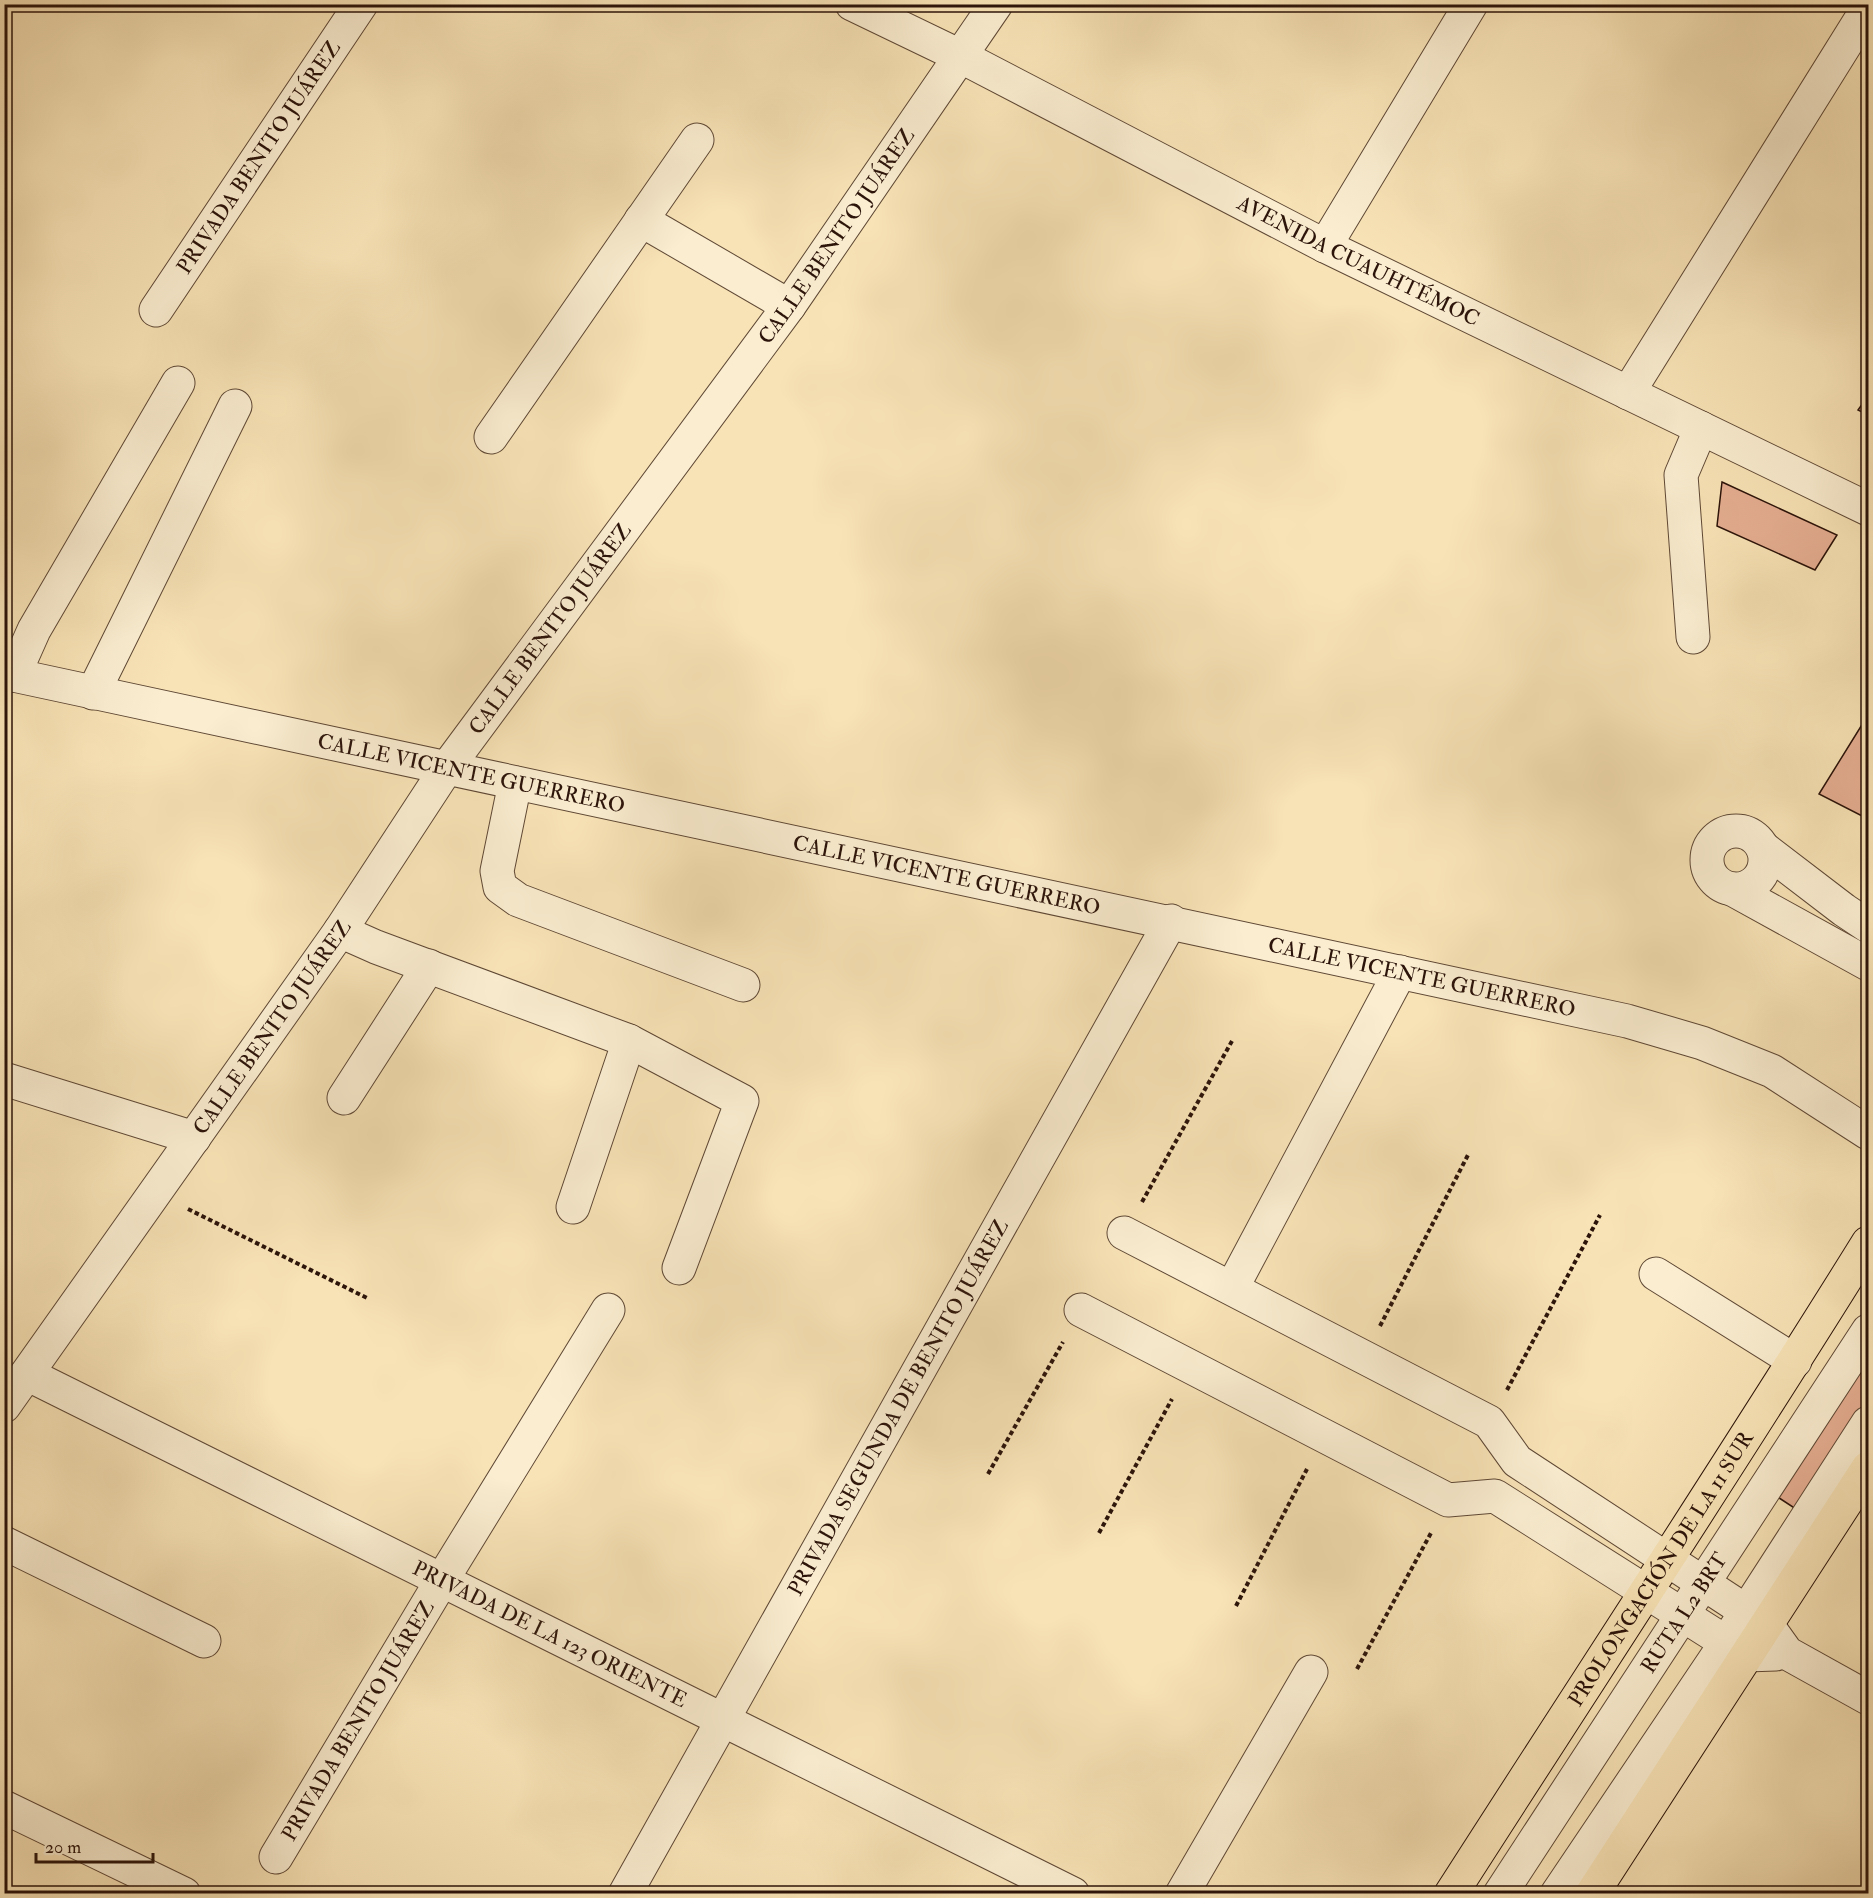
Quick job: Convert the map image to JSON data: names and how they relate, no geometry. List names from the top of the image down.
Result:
{
  "streets": {
    "main road": ["PROLONGACIÓN DE LA 11 SUR"],
    "street": [
      "PRIVADA BENITO JUÁREZ",
      "CALLE BENITO JUÁREZ",
      "AVENIDA CUAUHTÉMOC",
      "CALLE VICENTE GUERRERO",
      "PRIVADA SEGUNDA DE BENITO JUÁREZ",
      "RUTA L2 BRT",
      "PRIVADA DE LA 123 ORIENTE"
    ]
  },
  "crossings": [
    ["PRIVADA BENITO JUÁREZ", "PRIVADA DE LA 123 ORIENTE"],
    ["CALLE BENITO JUÁREZ", "AVENIDA CUAUHTÉMOC"],
    ["CALLE BENITO JUÁREZ", "CALLE VICENTE GUERRERO"],
    ["CALLE BENITO JUÁREZ", "PRIVADA DE LA 123 ORIENTE"],
    ["CALLE VICENTE GUERRERO", "PRIVADA SEGUNDA DE BENITO JUÁREZ"],
    ["PRIVADA SEGUNDA DE BENITO JUÁREZ", "PRIVADA DE LA 123 ORIENTE"]
  ],
  "scale_bar": "20 m"
}
